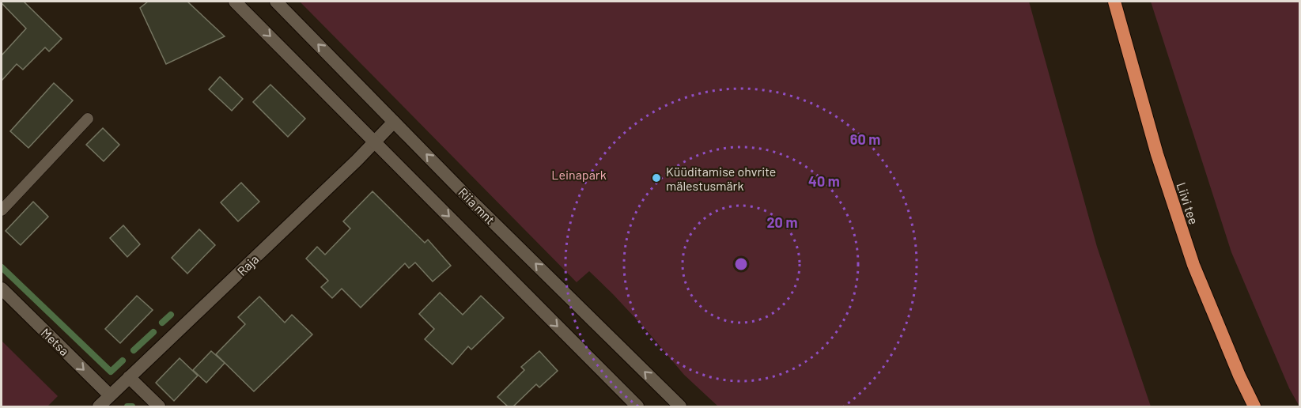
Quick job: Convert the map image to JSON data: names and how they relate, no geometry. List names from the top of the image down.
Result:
{
  "streets": {
    "highway": ["Liivi tee"],
    "main road": ["Riia mnt", "Raja", "Metsa"]
  },
  "crossings": [
    ["Riia mnt", "Raja"],
    ["Raja", "Metsa"]
  ],
  "one_way": ["Metsa"],
  "parks": ["Leinapark"],
  "places": ["Küüditamise ohvrite mälestusmärk"],
  "rings": ["60 m", "40 m", "20 m"]
}
